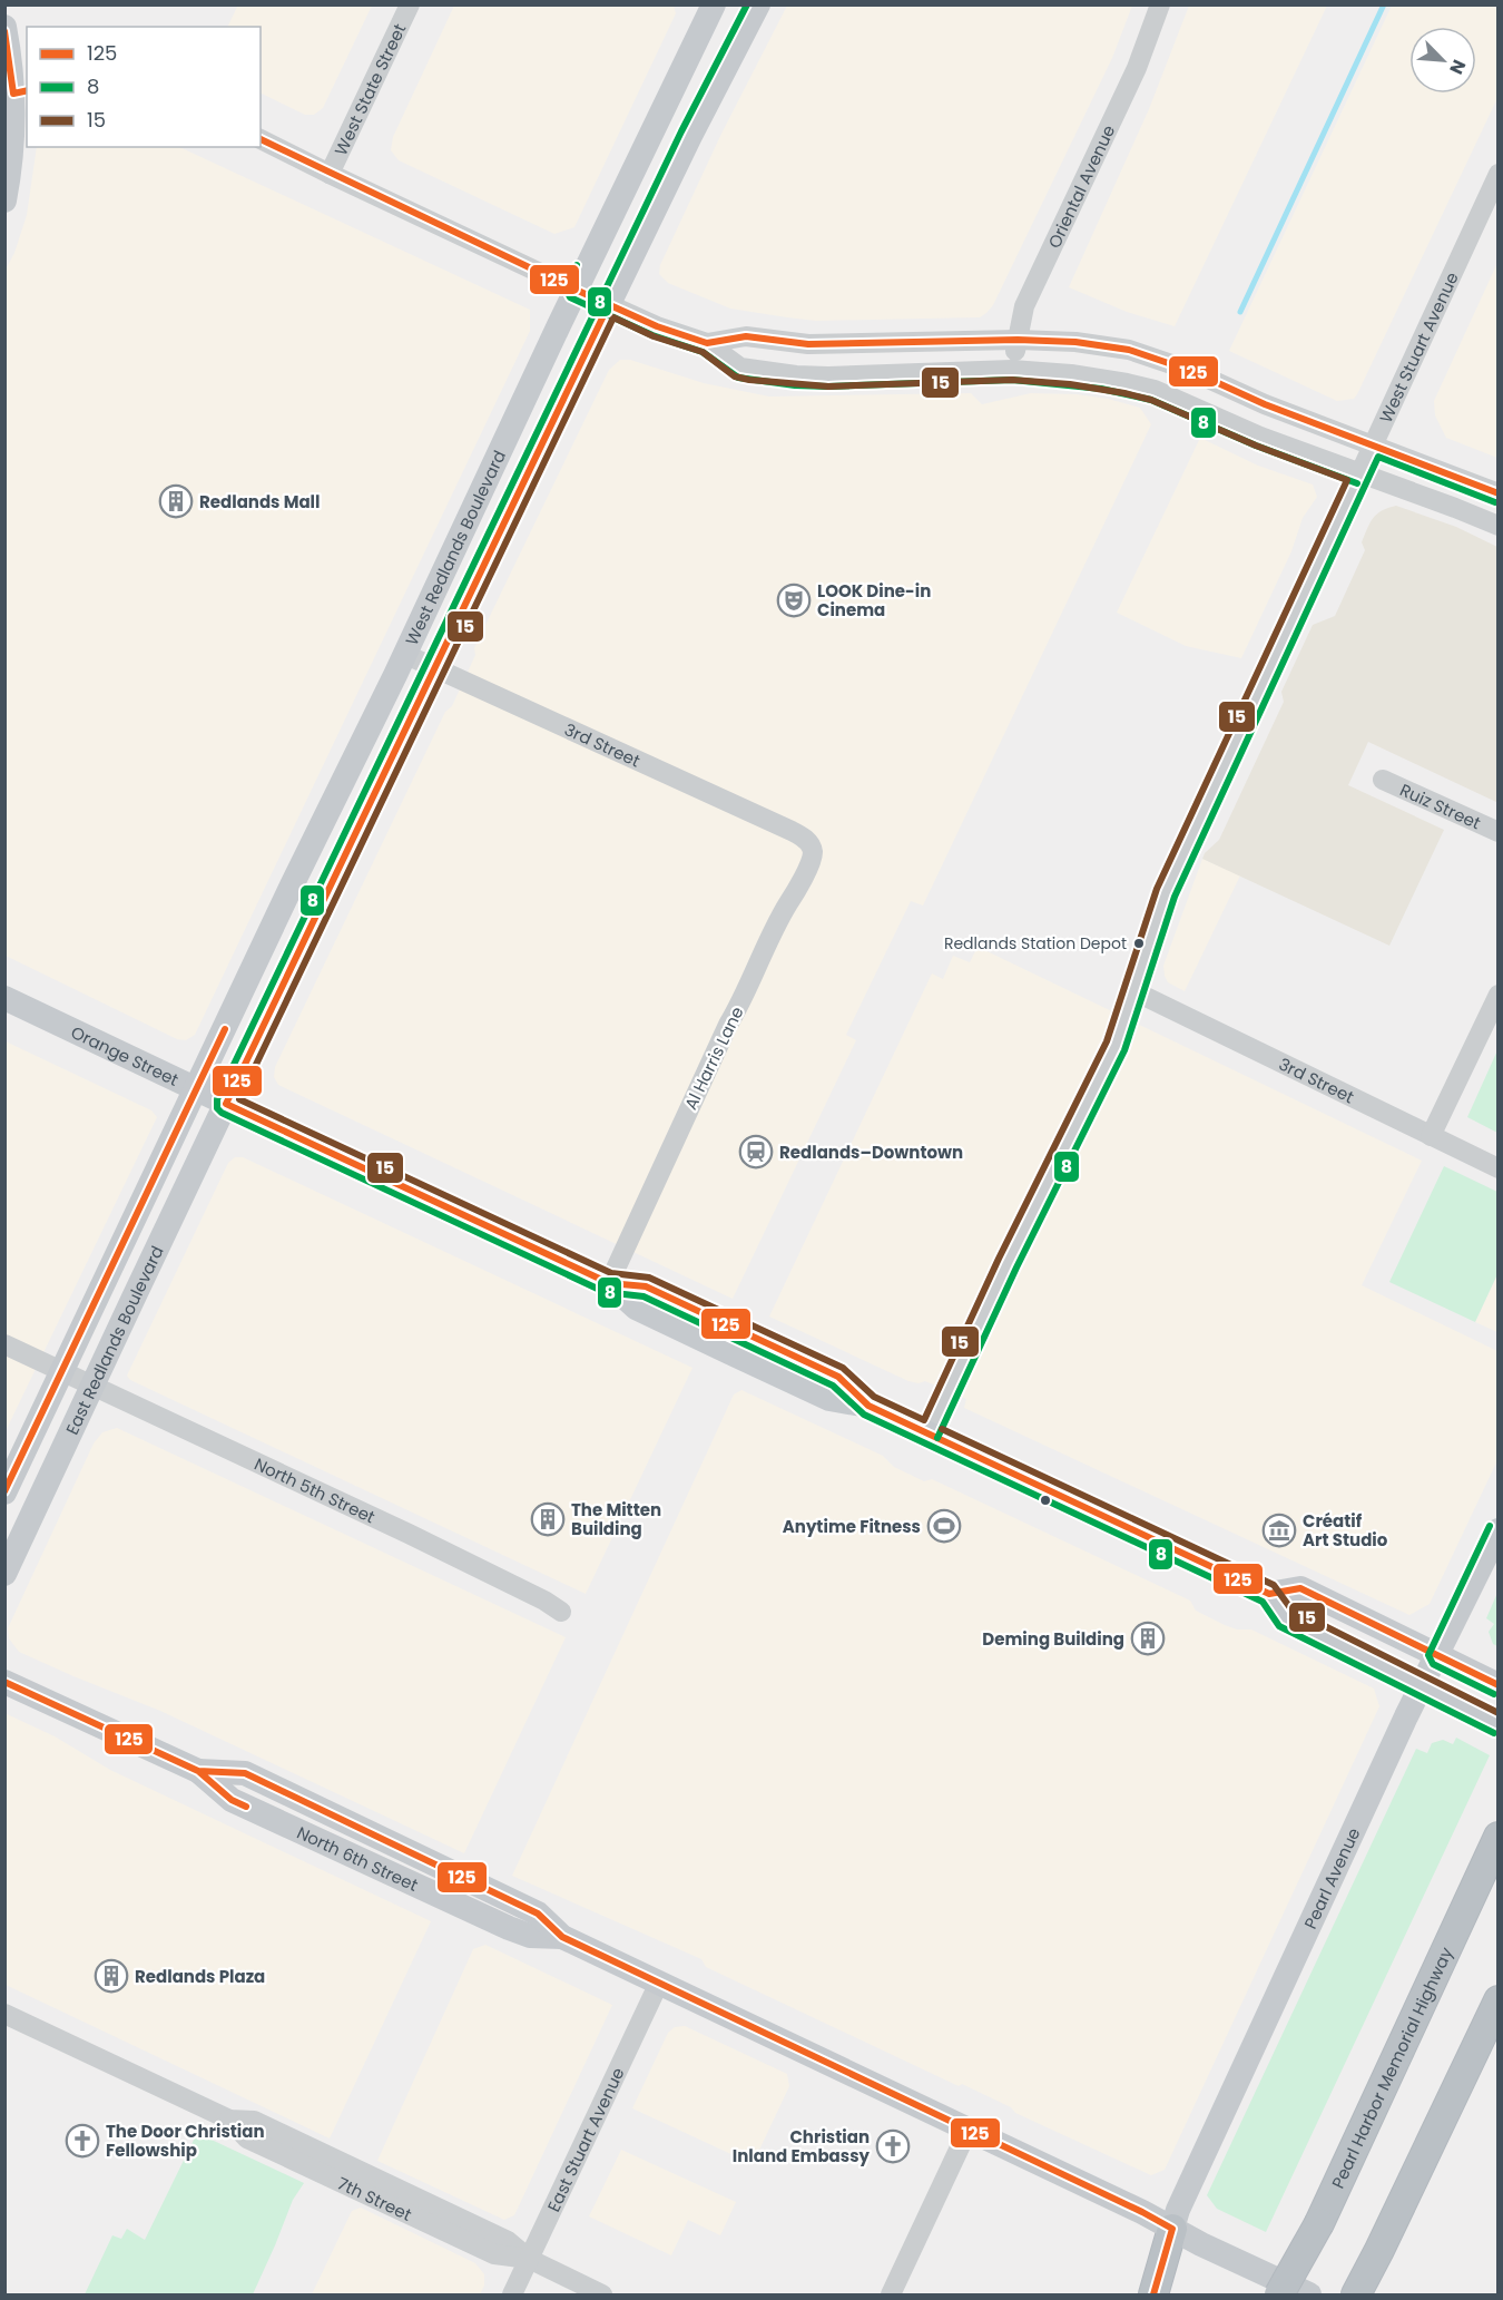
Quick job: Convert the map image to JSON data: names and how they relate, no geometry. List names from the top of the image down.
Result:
{
  "streets": {
    "highway": ["Pearl Harbor Memorial Highway"],
    "main road": [
      "West Redlands Boulevard",
      "Orange Street",
      "East Redlands Boulevard",
      "North 6th Street",
      "Pearl Avenue"
    ],
    "street": [
      "West State Street",
      "Oriental Avenue",
      "West Stuart Avenue",
      "3rd Street",
      "Ruiz Street",
      "Al Harris Lane",
      "North 5th Street",
      "East Stuart Avenue",
      "7th Street"
    ]
  },
  "crossings": [
    ["West Stuart Avenue", "3rd Street"],
    ["West Stuart Avenue", "Orange Street"],
    ["West Redlands Boulevard", "3rd Street"],
    ["West Redlands Boulevard", "Orange Street"],
    ["West Redlands Boulevard", "East Redlands Boulevard"],
    ["3rd Street", "Al Harris Lane"],
    ["Orange Street", "Al Harris Lane"],
    ["Orange Street", "East Redlands Boulevard"],
    ["Orange Street", "Pearl Avenue"],
    ["East Redlands Boulevard", "North 5th Street"],
    ["North 6th Street", "Pearl Avenue"],
    ["North 6th Street", "East Stuart Avenue"],
    ["East Stuart Avenue", "7th Street"]
  ],
  "places": {
    "building": [
      "Redlands Mall",
      "The Mitten Building",
      "Deming Building",
      "Redlands Plaza"
    ],
    "theatre": ["LOOK Dine-in Cinema"],
    "other": ["Redlands Station Depot"],
    "station": ["Redlands–Downtown"],
    "sports": ["Anytime Fitness"],
    "museum": ["Créatif Art Studio"],
    "church": ["The Door Christian Fellowship", "Christian Inland Embassy"]
  },
  "lines": ["transit line 8", "transit line 125", "transit line 15"],
  "legend": ["125", "8", "15"],
  "north": "bottom right"
}
